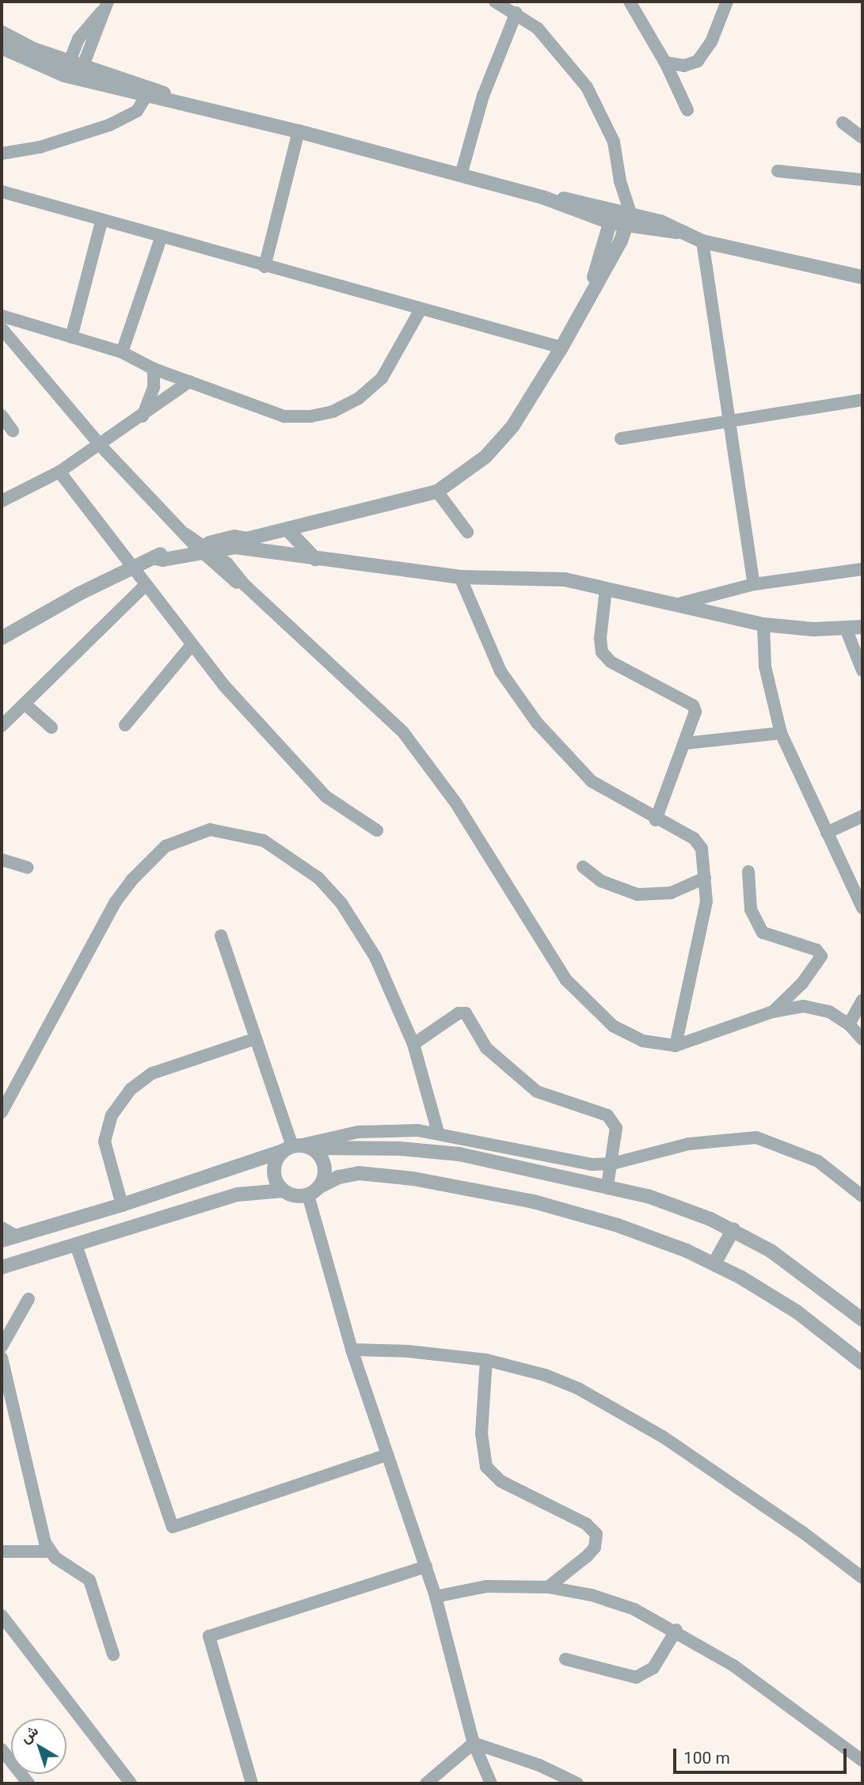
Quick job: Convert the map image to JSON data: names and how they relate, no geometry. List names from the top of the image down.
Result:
{
  "scale_bar": "100 m",
  "north": "top left"
}
